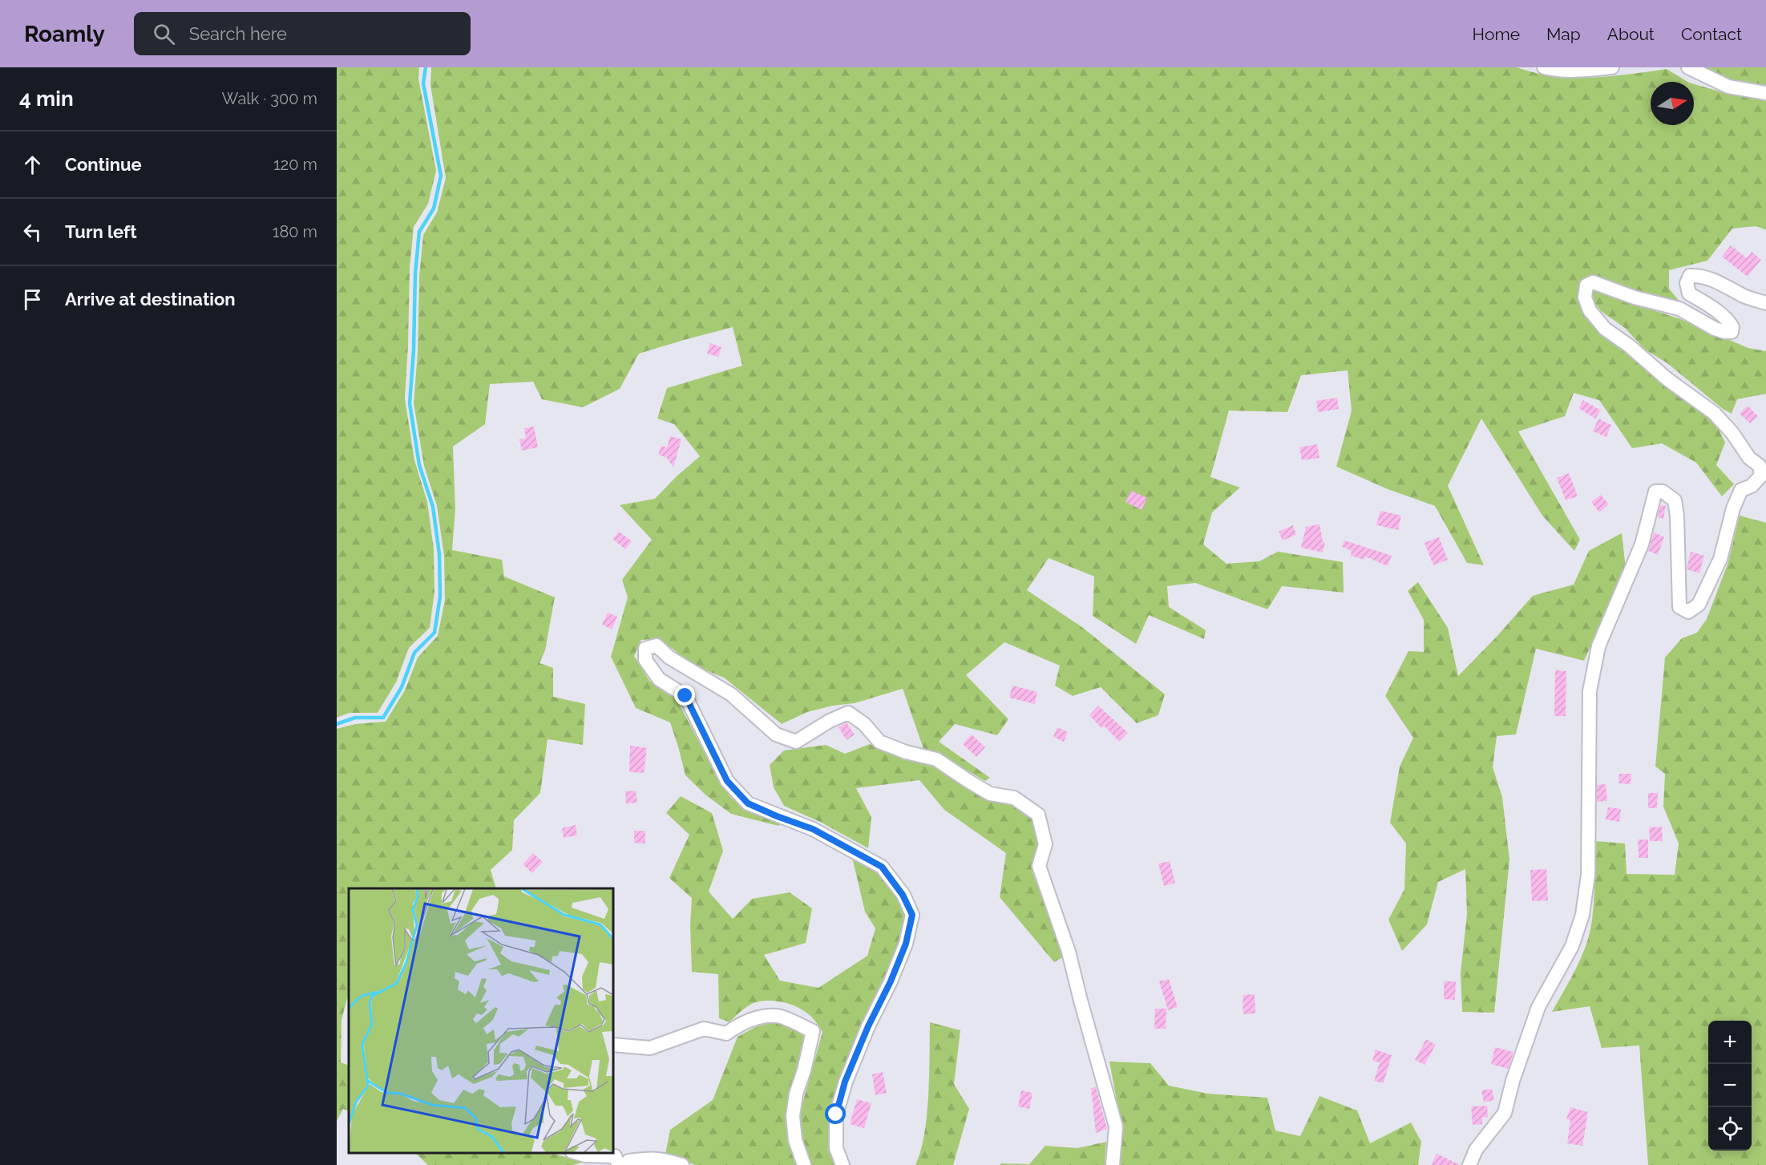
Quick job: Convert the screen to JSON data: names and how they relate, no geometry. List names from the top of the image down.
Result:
{
  "north": "right",
  "page": {
    "header": "Roamly",
    "search": "Search here",
    "nav": [
      "Home",
      "Map",
      "About",
      "Contact"
    ],
    "heading": ["4 min", "Walk · 300 m"],
    "list": [
      ["Continue", "120 m"],
      ["Turn left", "180 m"],
      "Arrive at destination"
    ],
    "map_buttons": ["+", "−"]
  }
}
